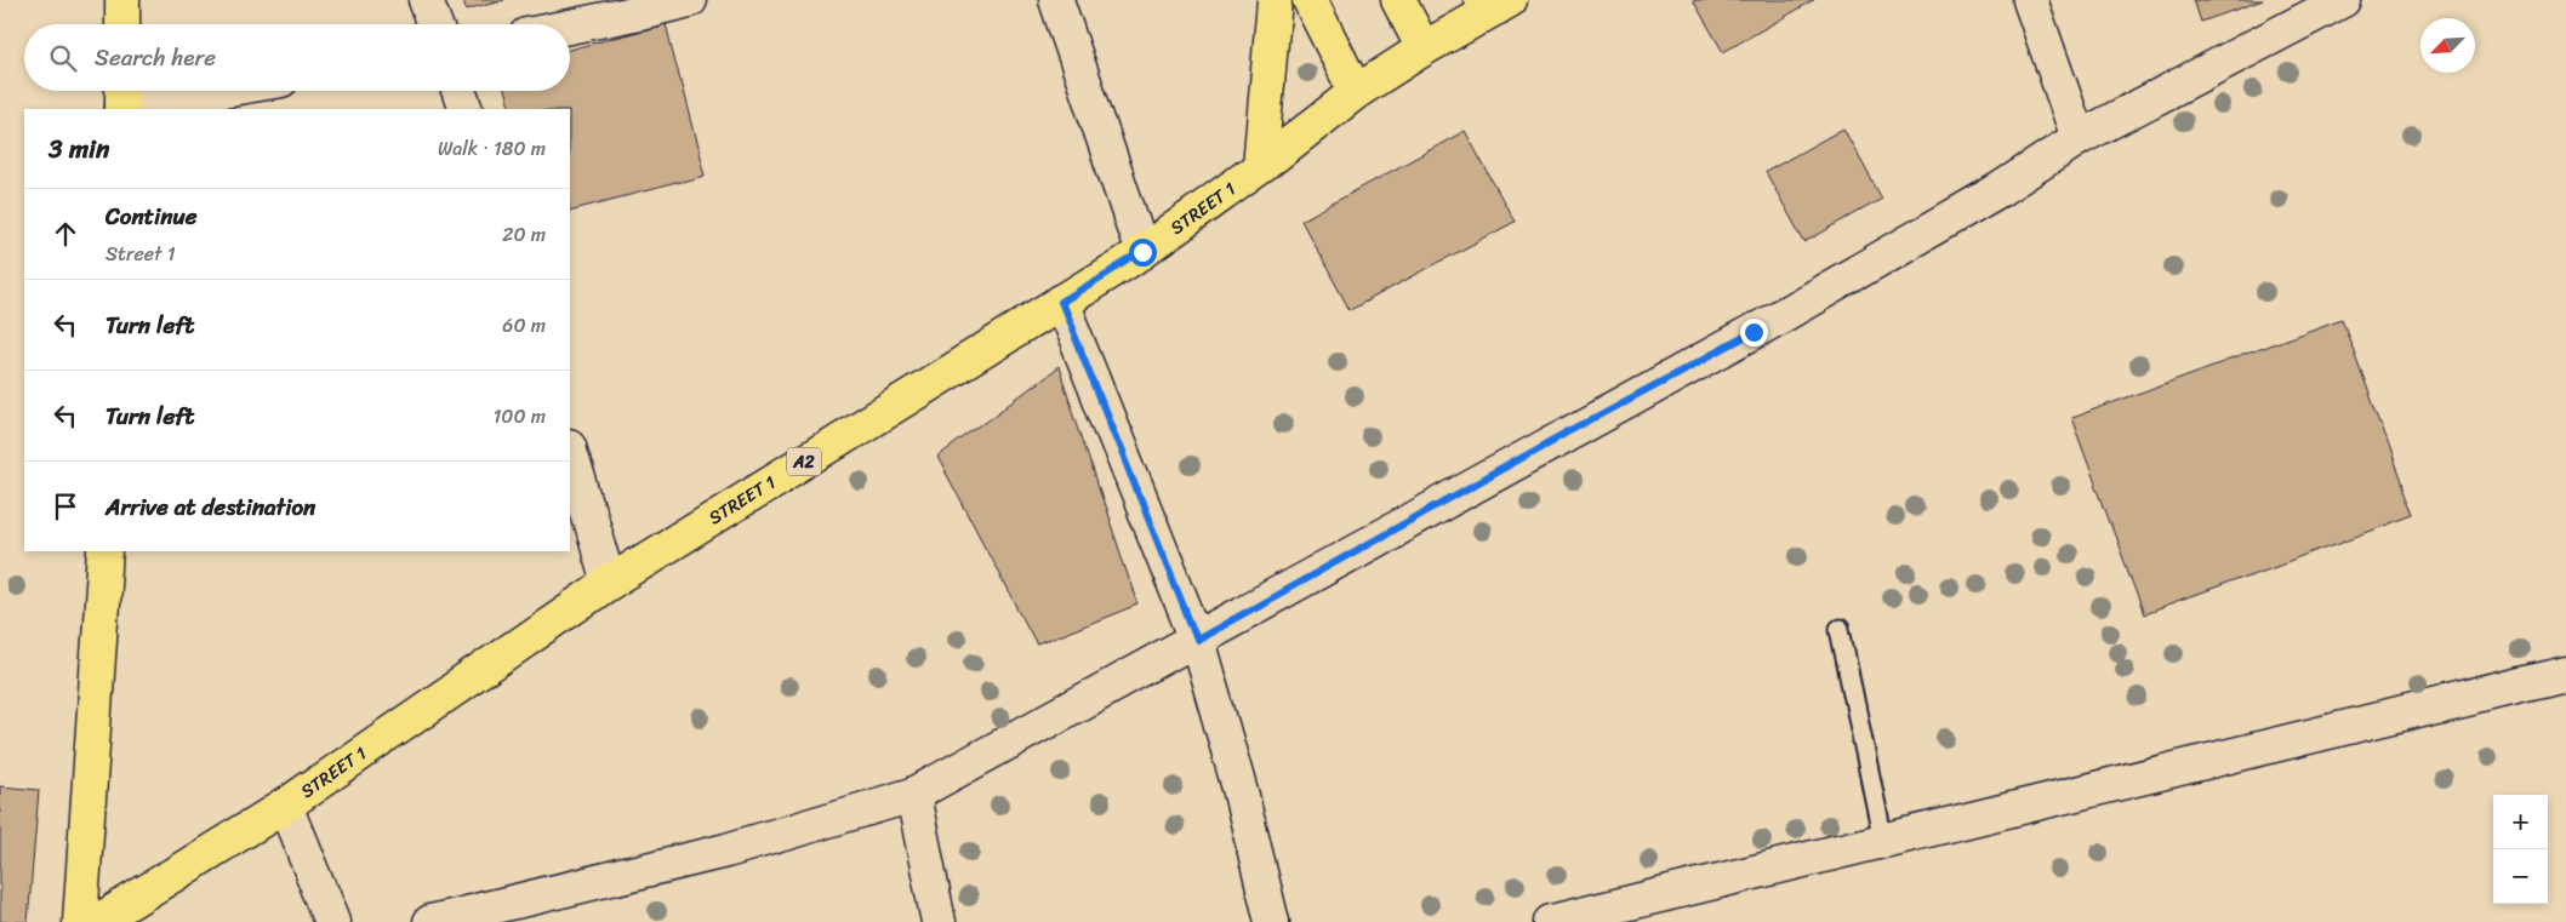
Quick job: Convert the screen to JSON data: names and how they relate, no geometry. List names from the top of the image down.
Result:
{
  "streets": {
    "main road": ["STREET 1", "A2"]
  },
  "north": "bottom left",
  "page": {
    "search": "Search here",
    "heading": ["3 min", "Walk · 180 m"],
    "list": [
      ["Continue", "Street 1", "20 m"],
      ["Turn left", "60 m"],
      ["Turn left", "100 m"],
      "Arrive at destination"
    ],
    "map_buttons": ["+", "−"]
  }
}
